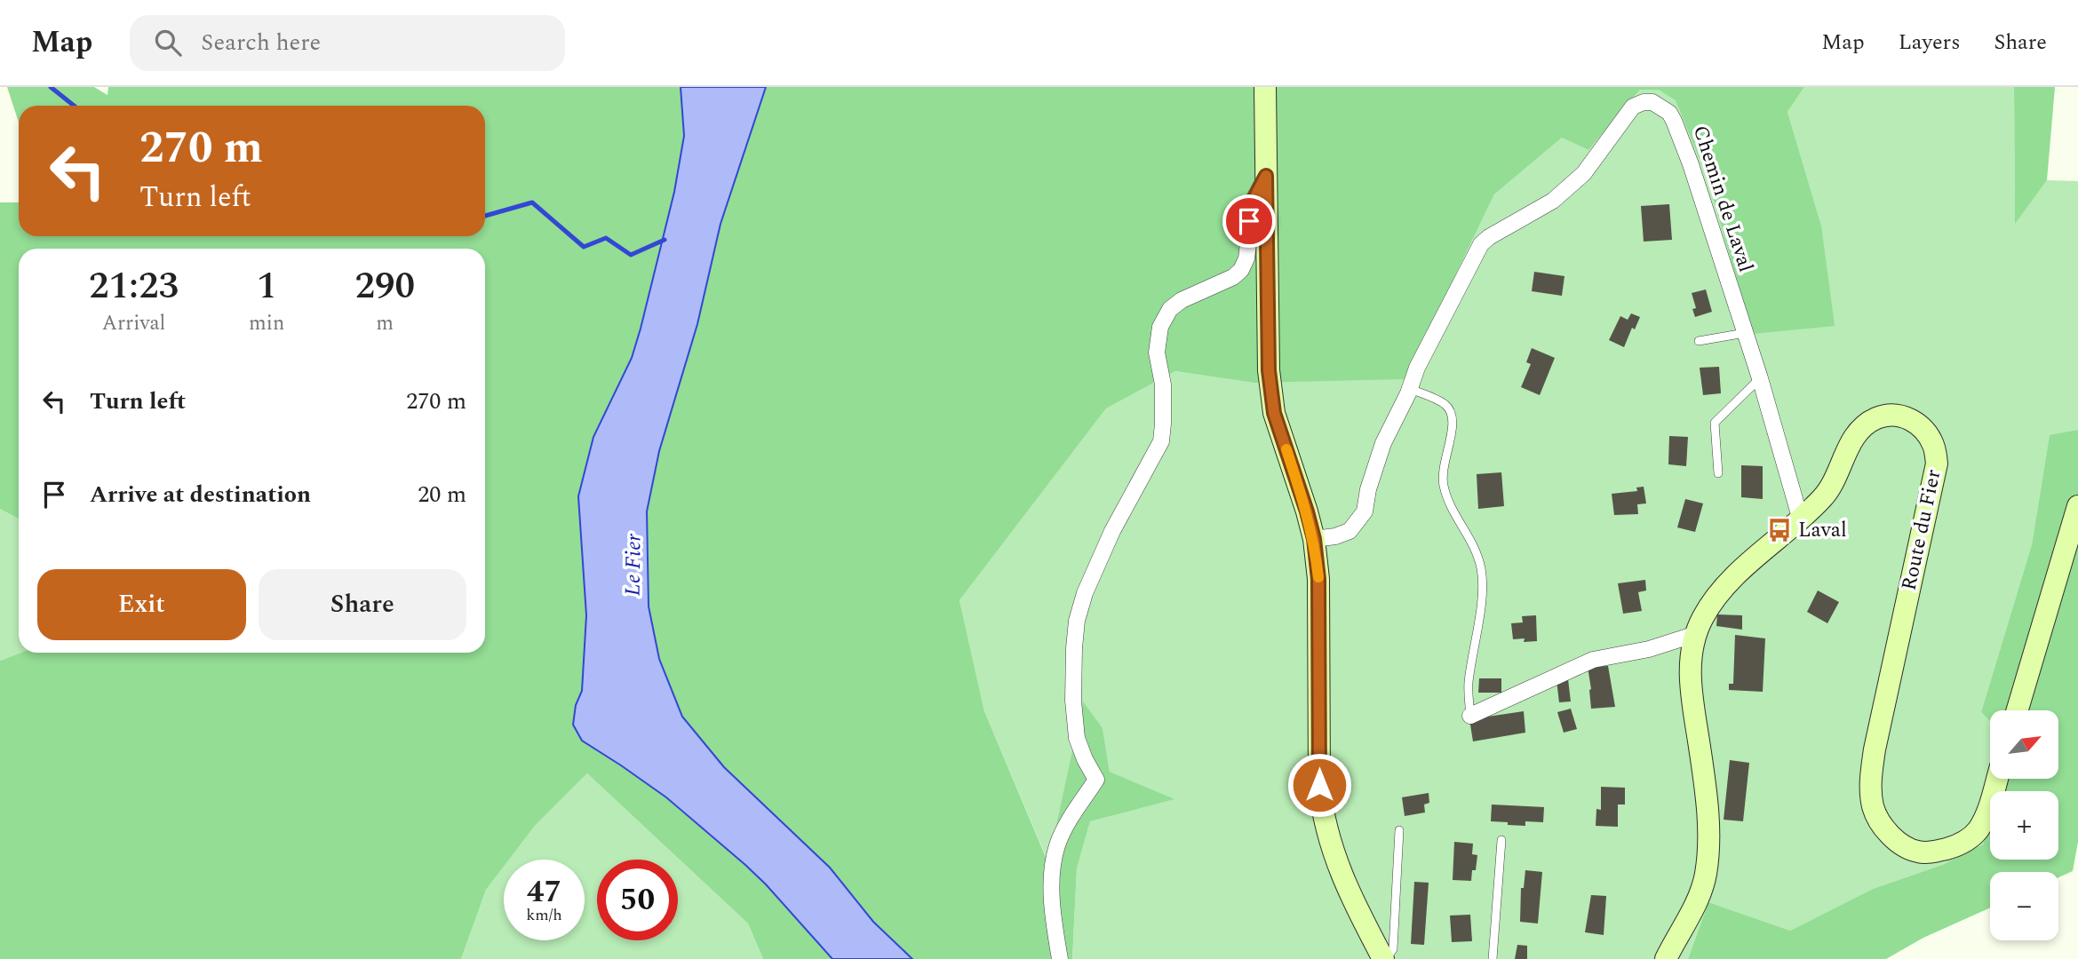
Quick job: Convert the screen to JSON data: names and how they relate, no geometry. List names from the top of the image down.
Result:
{
  "streets": {
    "main road": ["Route du Fier"],
    "street": ["Chemin de Laval"]
  },
  "crossings": [
    ["Chemin de Laval", "Route du Fier"]
  ],
  "water": ["Le Fier"],
  "places": {
    "bus stop": ["Laval"]
  },
  "north": "top right",
  "page": {
    "header": "Map",
    "search": "Search here",
    "nav": ["Map", "Layers", "Share"],
    "turn": ["270 m", "Turn left"],
    "eta": [
      "21:23",
      "Arrival",
      "1",
      "min",
      "290",
      "m"
    ],
    "list": [
      {
        "name": "Turn left",
        "value": "270 m"
      },
      {
        "name": "Arrive at destination",
        "value": "20 m"
      }
    ],
    "buttons": ["Exit", "Share"],
    "map_buttons": ["+", "−"],
    "speed": "47 km/h",
    "limit": "50"
  }
}
